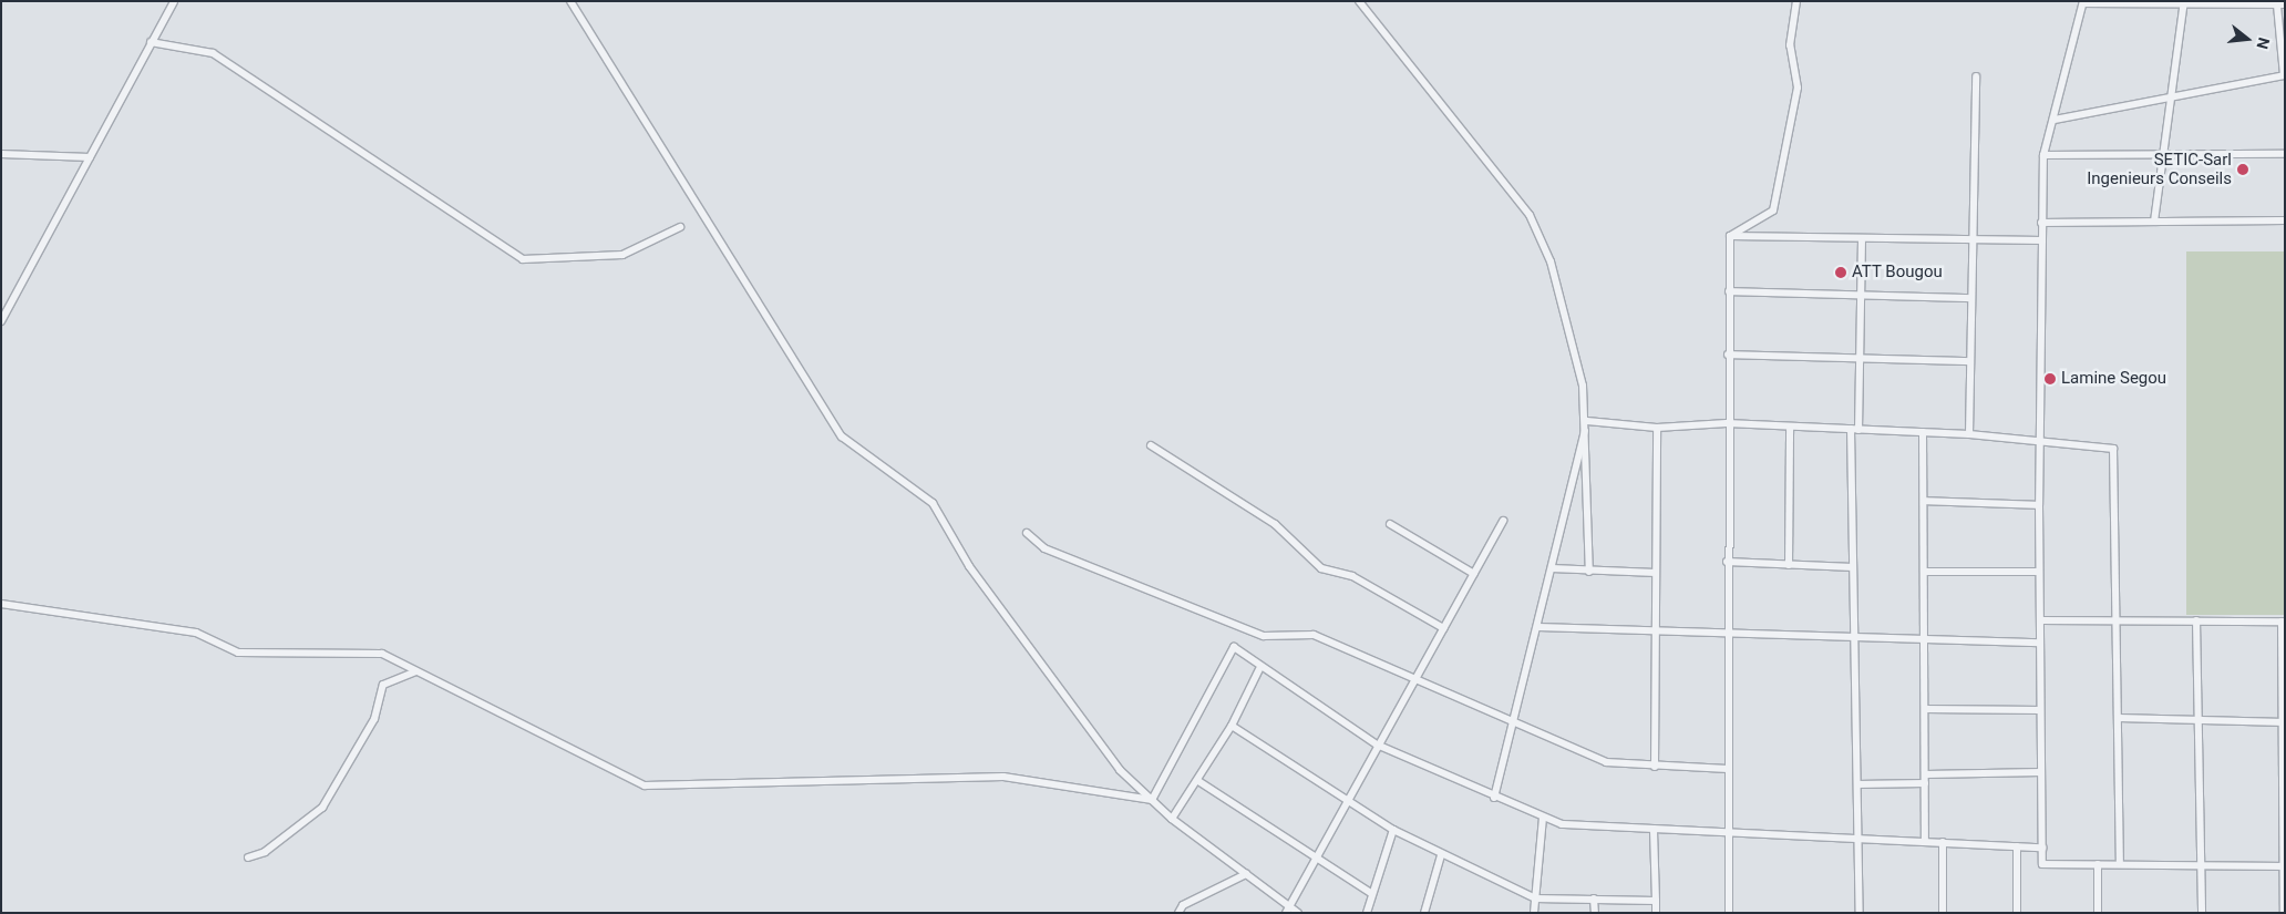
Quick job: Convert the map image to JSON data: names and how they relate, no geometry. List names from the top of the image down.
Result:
{
  "places": ["SETIC-Sarl Ingenieurs Conseils", "ATT Bougou", "Lamine Segou"],
  "north": "right"
}
